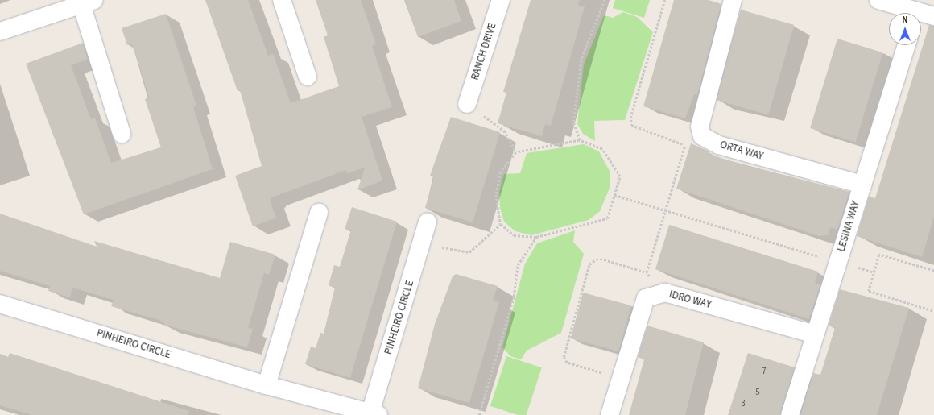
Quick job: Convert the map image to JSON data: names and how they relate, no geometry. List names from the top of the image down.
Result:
{
  "streets": {
    "street": [
      "RANCH DRIVE",
      "ORTA WAY",
      "LESINA WAY",
      "IDRO WAY",
      "PINHEIRO CIRCLE"
    ]
  },
  "crossings": [
    ["ORTA WAY", "LESINA WAY"],
    ["LESINA WAY", "IDRO WAY"]
  ],
  "house_numbers": ["7", "5", "3"],
  "north": "top"
}
